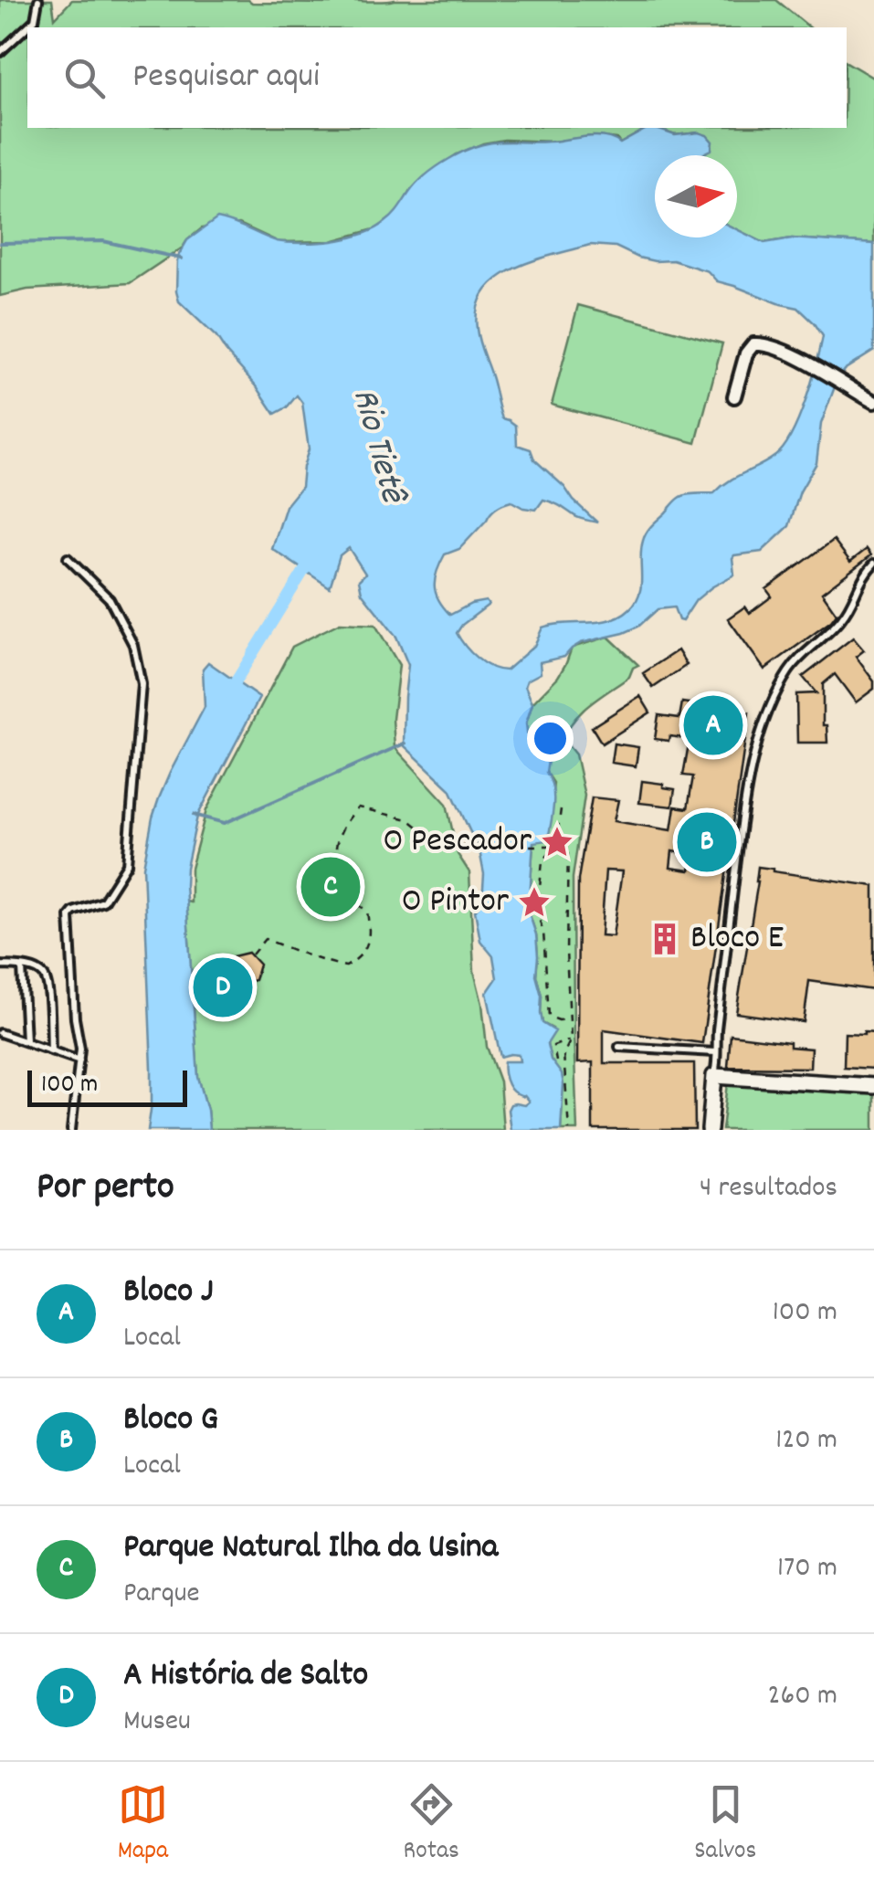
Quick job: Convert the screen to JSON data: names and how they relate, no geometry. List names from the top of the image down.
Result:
{
  "water": ["Rio Tietê"],
  "places": {
    "place": ["O Pescador", "O Pintor"],
    "building": ["Bloco E"]
  },
  "scale_bar": "100 m",
  "north": "right",
  "page": {
    "search": "Pesquisar aqui",
    "pins": [
      "A",
      "B",
      "C",
      "D"
    ],
    "scale": "100 m",
    "heading": ["Por perto", "4 resultados"],
    "list": [
      {
        "mark": "A",
        "name": "Bloco J",
        "note": "Local",
        "value": "100 m"
      },
      {
        "mark": "B",
        "name": "Bloco G",
        "note": "Local",
        "value": "120 m"
      },
      {
        "mark": "C",
        "name": "Parque Natural Ilha da Usina",
        "note": "Parque",
        "value": "170 m"
      },
      {
        "mark": "D",
        "name": "A História de Salto",
        "note": "Museu",
        "value": "260 m"
      }
    ],
    "nav": ["Mapa", "Rotas", "Salvos"]
  }
}
